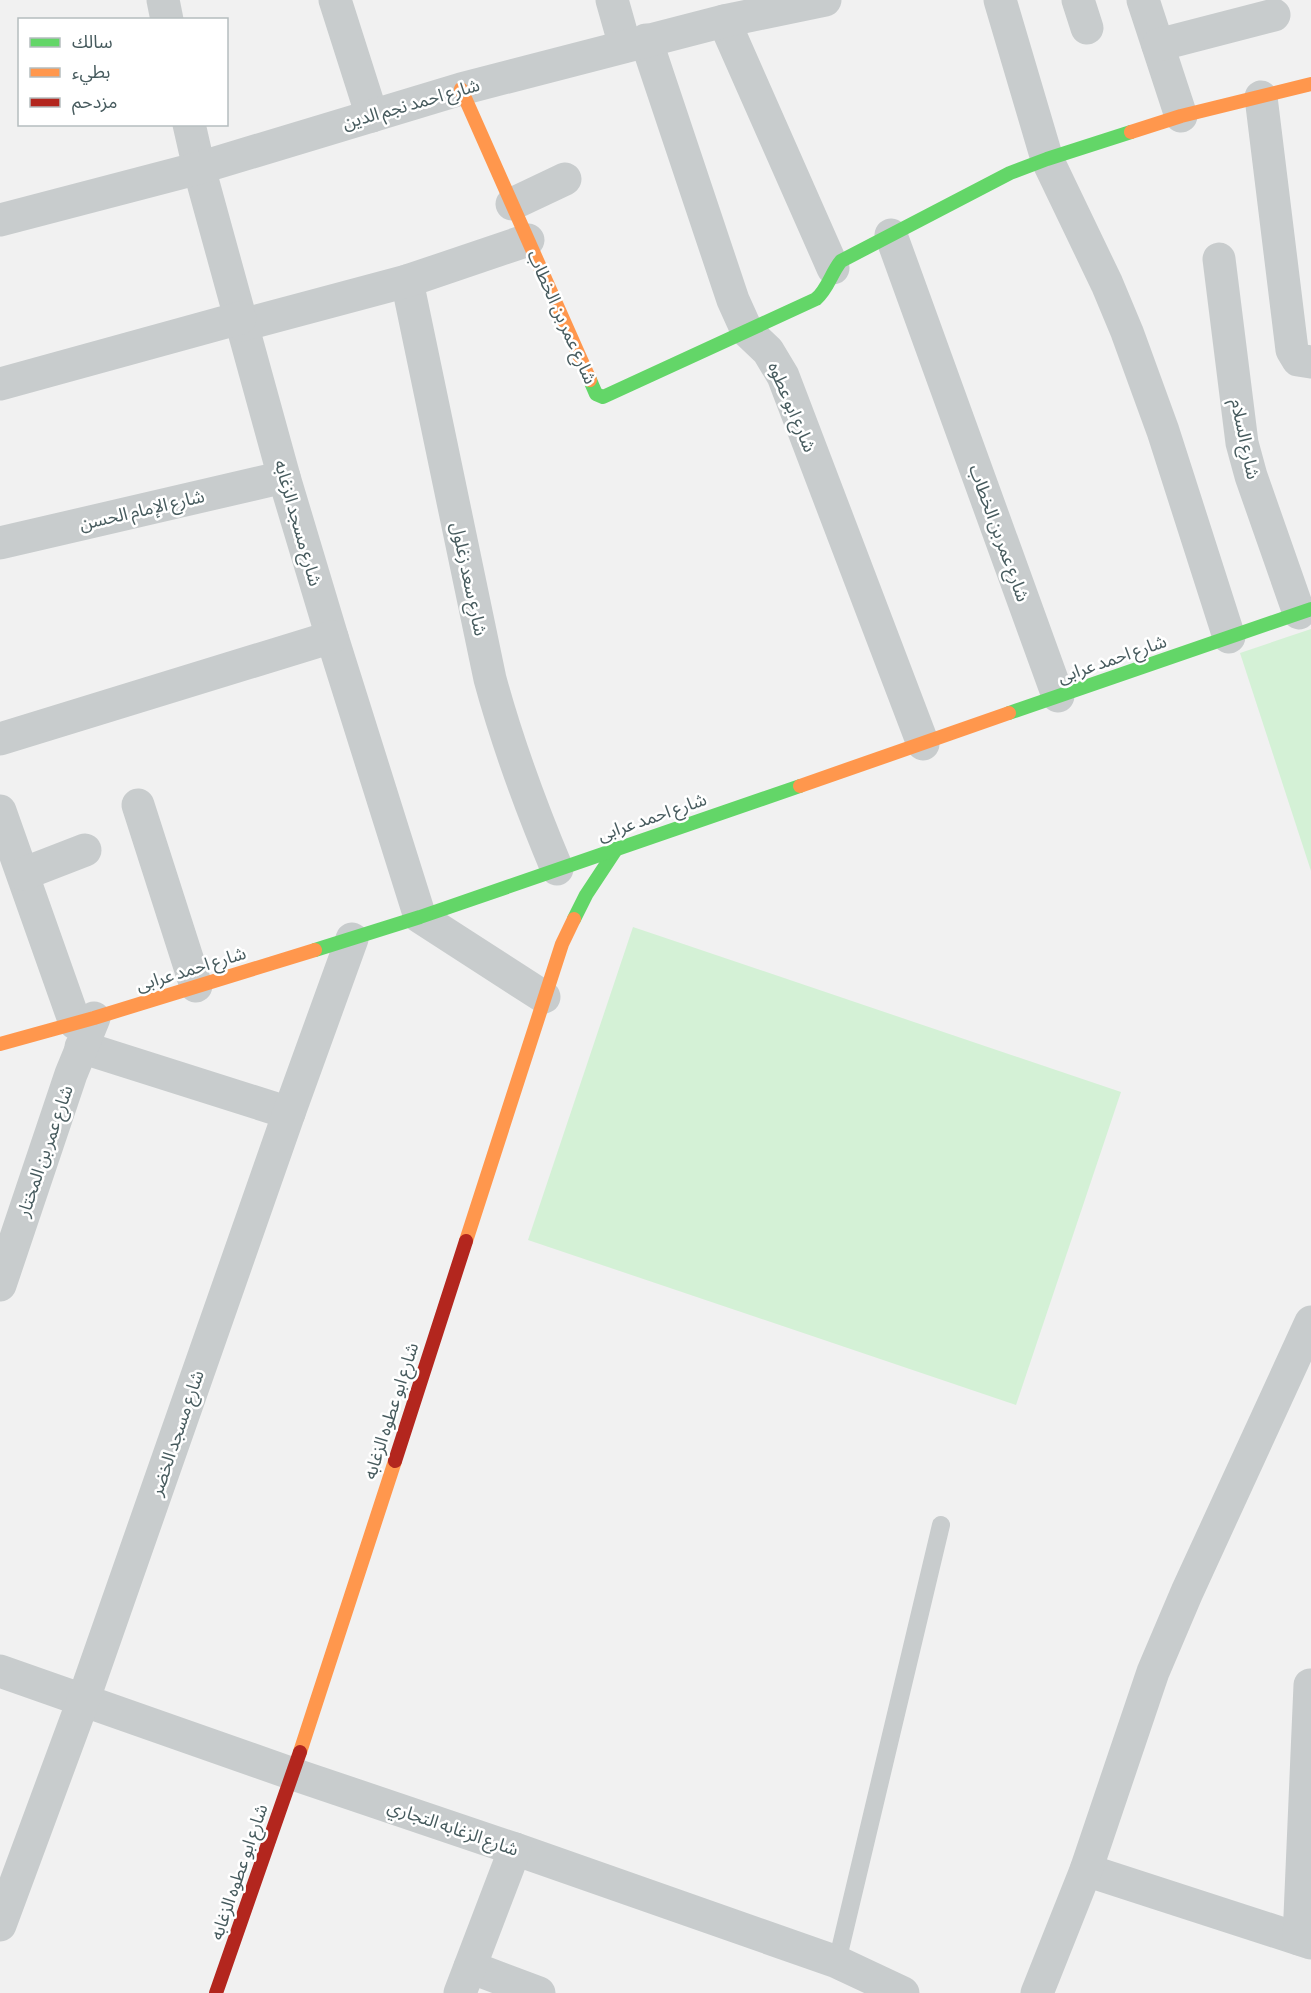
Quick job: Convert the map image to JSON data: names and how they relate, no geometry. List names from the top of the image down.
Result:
{
  "streets": {
    "street": [
      "شارع احمد نجم الدين",
      "شارع عمر بن الخطاب",
      "شارع ابو عطوه",
      "شارع السلام",
      "شارع الإمام الحسن",
      "شارع مسجد الزغابه",
      "شارع سعد زغلول",
      "شارع احمد عرابى",
      "شارع عمر بن المختار",
      "شارع ابو عطوه الزغابه",
      "شارع مسجد الخضر",
      "شارع الزغابه التجاري"
    ]
  },
  "crossings": [
    ["شارع احمد نجم الدين", "شارع عمر بن الخطاب"],
    ["شارع احمد نجم الدين", "شارع ابو عطوه"],
    ["شارع احمد نجم الدين", "شارع مسجد الزغابه"],
    ["شارع عمر بن الخطاب", "شارع ابو عطوه"],
    ["شارع عمر بن الخطاب", "شارع احمد عرابى"],
    ["شارع ابو عطوه", "شارع احمد عرابى"],
    ["شارع السلام", "شارع احمد عرابى"],
    ["شارع الإمام الحسن", "شارع مسجد الزغابه"],
    ["شارع مسجد الزغابه", "شارع احمد عرابى"],
    ["شارع سعد زغلول", "شارع احمد عرابى"],
    ["شارع احمد عرابى", "شارع عمر بن المختار"],
    ["شارع احمد عرابى", "شارع ابو عطوه الزغابه"],
    ["شارع احمد عرابى", "شارع مسجد الخضر"],
    ["شارع ابو عطوه الزغابه", "شارع الزغابه التجاري"],
    ["شارع مسجد الخضر", "شارع الزغابه التجاري"]
  ],
  "legend": ["سالك", "بطيء", "مزدحم"]
}
